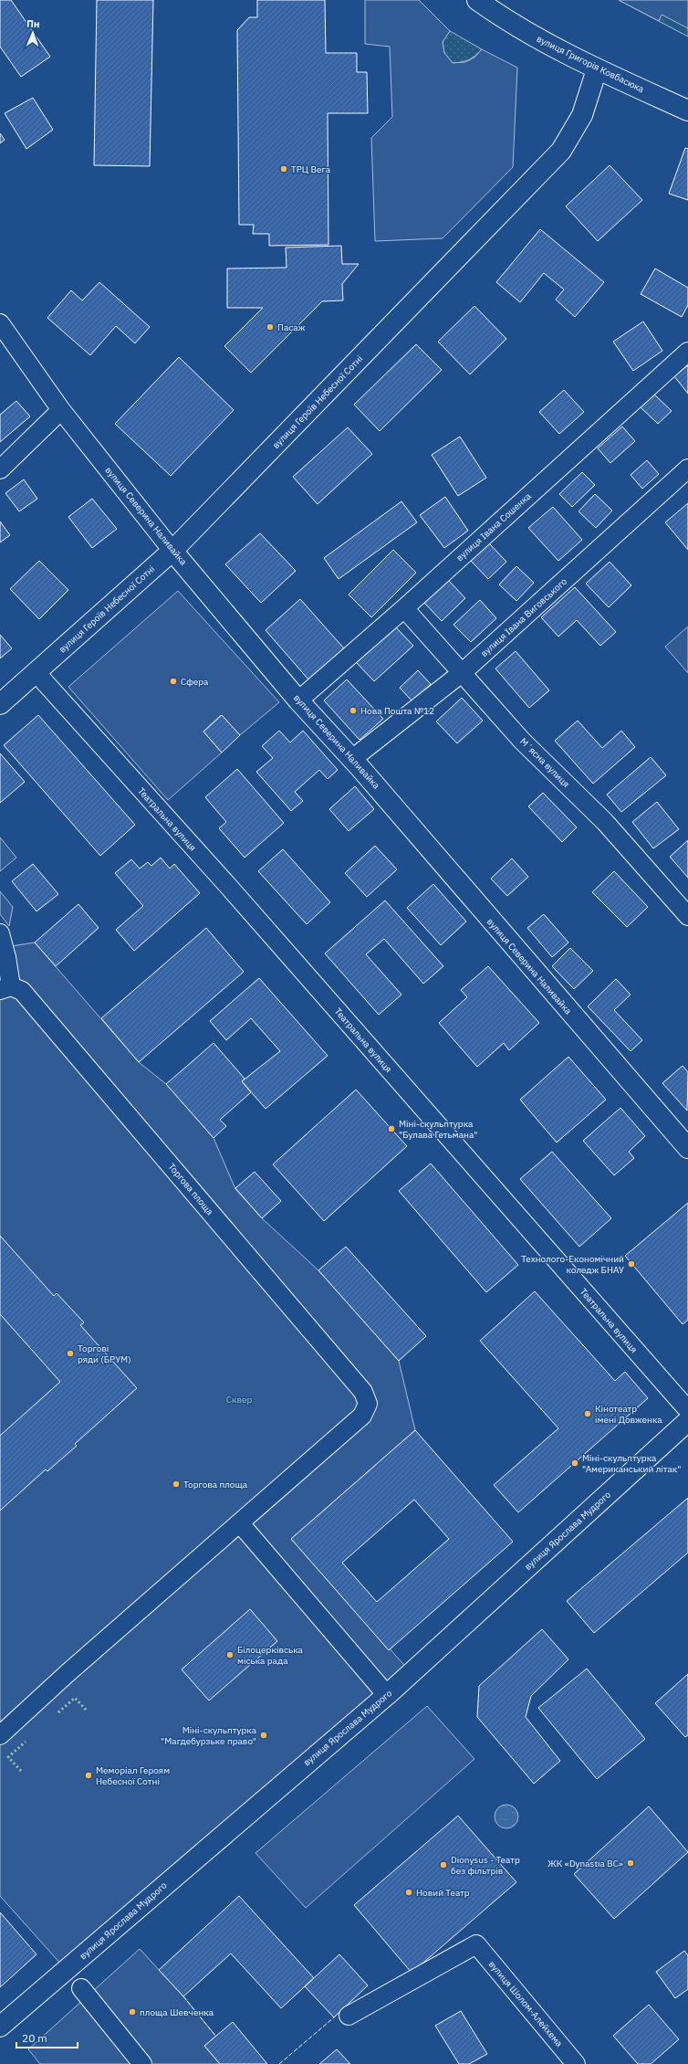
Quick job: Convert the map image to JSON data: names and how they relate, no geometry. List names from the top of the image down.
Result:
{
  "streets": {
    "street": [
      "вулиця Григорія Ковбасюка",
      "вулиця Героїв Небесної Сотні",
      "вулиця Северина Наливайка",
      "вулиця Івана Сошенка",
      "вулиця Івана Виговського",
      "Мʼясна вулиця",
      "Театральна вулиця",
      "Торгова площа",
      "вулиця Ярослава Мудрого",
      "вулиця Шолом-Алейхема"
    ]
  },
  "crossings": [
    ["вулиця Григорія Ковбасюка", "вулиця Героїв Небесної Сотні"],
    ["вулиця Героїв Небесної Сотні", "вулиця Северина Наливайка"],
    ["вулиця Героїв Небесної Сотні", "Театральна вулиця"],
    ["вулиця Северина Наливайка", "вулиця Івана Сошенка"],
    ["вулиця Северина Наливайка", "вулиця Івана Виговського"],
    ["вулиця Івана Сошенка", "Мʼясна вулиця"],
    ["вулиця Івана Виговського", "Мʼясна вулиця"]
  ],
  "parks": ["Сквер"],
  "places": [
    "ТРЦ Вега",
    "Пасаж",
    "Сфера",
    "Нова Пошта №12",
    "Міні-скульптурка \"Булава Гетьмана\"",
    "Технолого-Економічний коледж БНАУ",
    "Торгові ряди (БРУМ)",
    "Кінотеатр імені Довженка",
    "Міні-скульптурка \"Американський літак\"",
    "Торгова площа",
    "Білоцерківська міська рада",
    "Міні-скульптурка \"Магдебурзьке право\"",
    "Меморіал Героям Небесної Сотні",
    "ЖК «Dynastia BC»",
    "Dionysus - Театр без фільтрів",
    "Новий Театр",
    "площа Шевченка"
  ],
  "scale_bar": "20 m",
  "north": "top"
}
